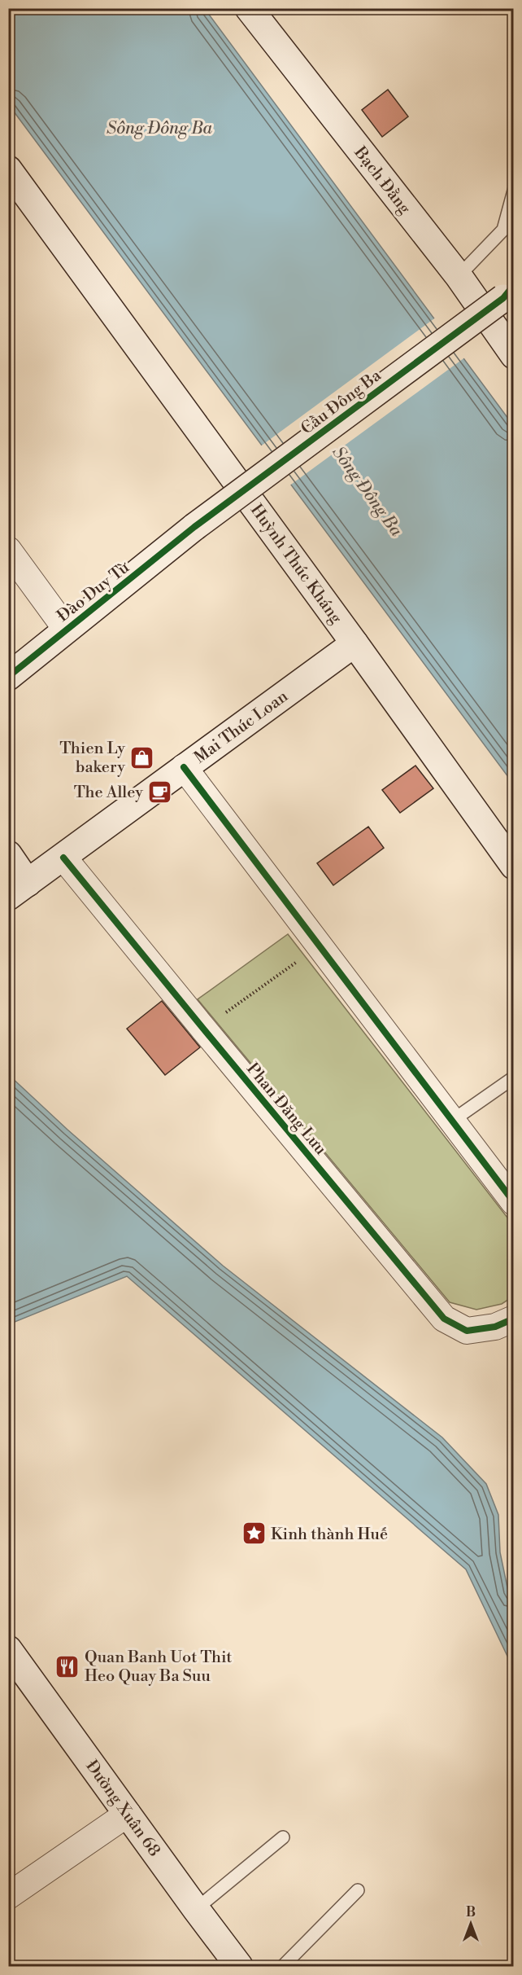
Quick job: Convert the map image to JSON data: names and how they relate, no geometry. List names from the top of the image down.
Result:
{
  "streets": {
    "street": [
      "Bạch Đằng",
      "Cầu Đông Ba",
      "Huỳnh Thúc Kháng",
      "Đào Duy Từ",
      "Mai Thúc Loan",
      "Phan Đăng Lưu",
      "Đường Xuân 68"
    ]
  },
  "crossings": [
    ["Cầu Đông Ba", "Đào Duy Từ"],
    ["Huỳnh Thúc Kháng", "Mai Thúc Loan"],
    ["Mai Thúc Loan", "Phan Đăng Lưu"]
  ],
  "water": ["Sông Đông Ba"],
  "places": {
    "shop": ["Thien Ly bakery"],
    "cafe": ["The Alley"],
    "place": ["Kinh thành Huế"],
    "restaurant": ["Quan Banh Uot Thit Heo Quay Ba Suu"]
  },
  "north": "top"
}
